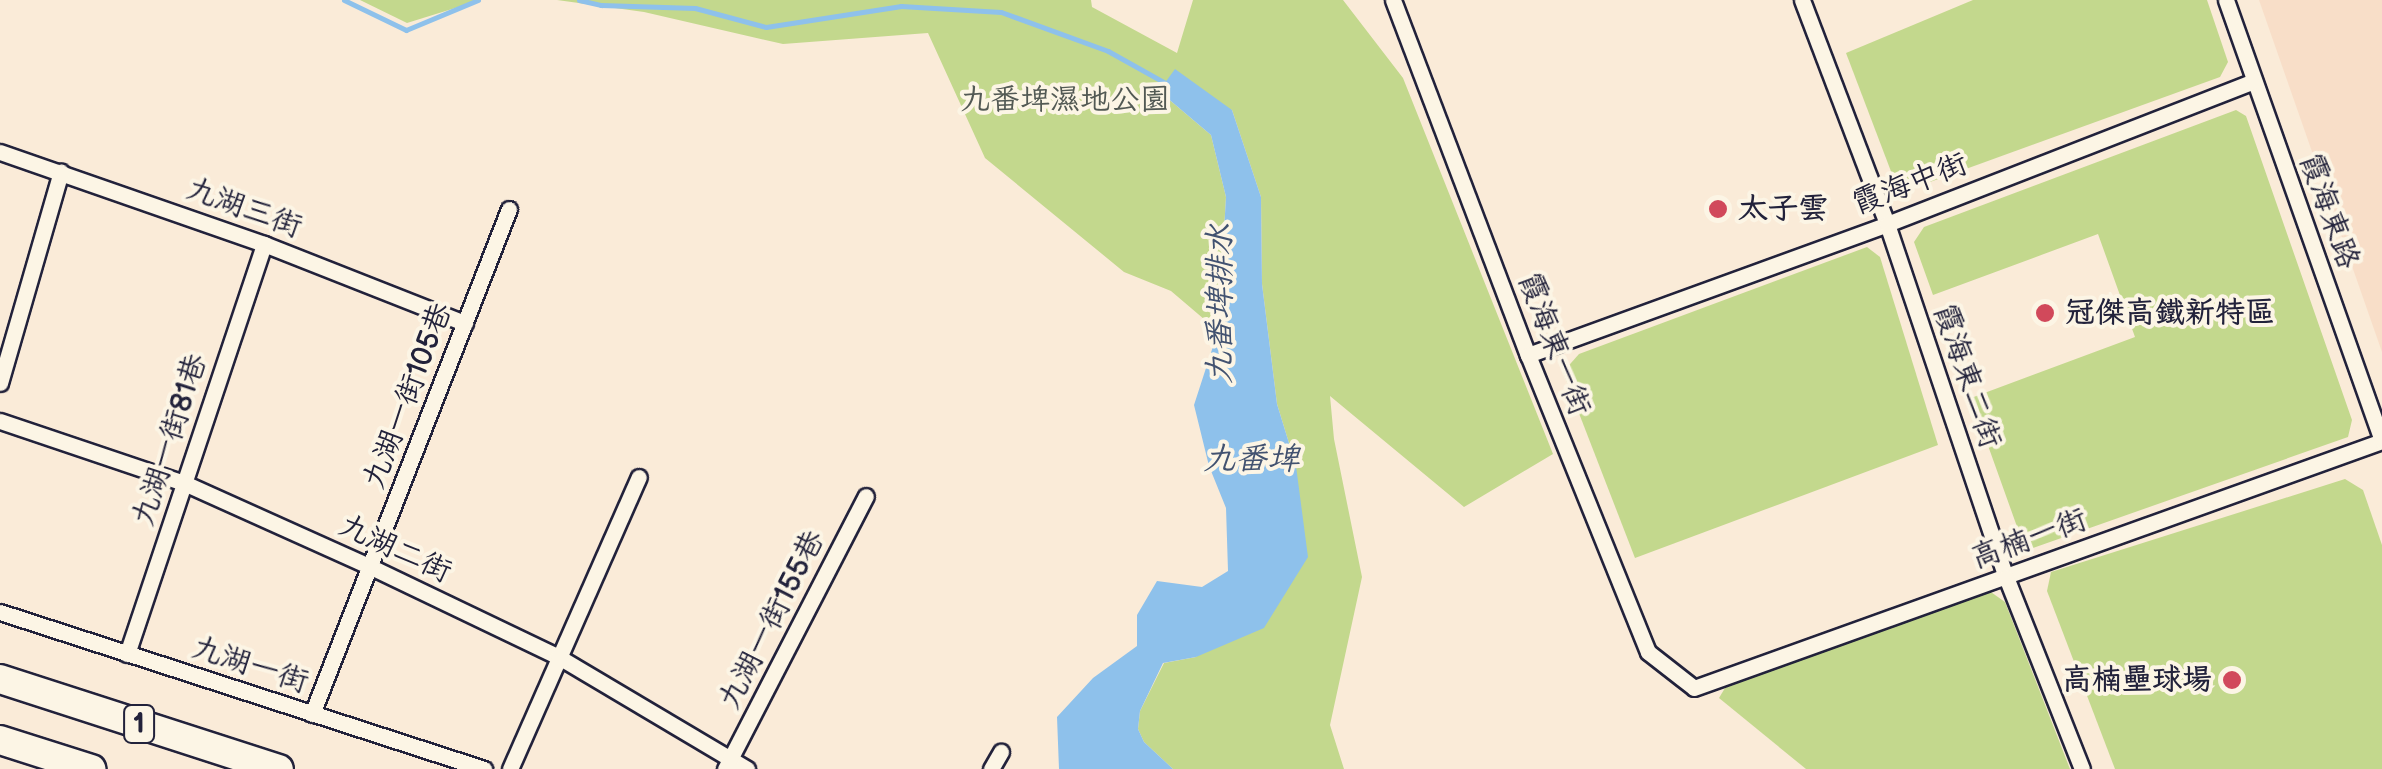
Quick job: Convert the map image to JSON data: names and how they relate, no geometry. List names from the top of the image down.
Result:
{
  "streets": {
    "highway": ["1"],
    "street": [
      "霞海中街",
      "九湖三街",
      "霞海東路",
      "霞海東一街",
      "霞海東二街",
      "九湖一街105巷",
      "九湖一街81巷",
      "高楠一街",
      "九湖二街",
      "九湖一街155巷",
      "九湖一街"
    ]
  },
  "crossings": [
    ["霞海中街", "霞海東路"],
    ["霞海中街", "霞海東一街"],
    ["霞海中街", "霞海東二街"],
    ["九湖三街", "九湖一街105巷"],
    ["九湖三街", "九湖一街81巷"],
    ["霞海東路", "高楠一街"],
    ["霞海東一街", "高楠一街"],
    ["霞海東二街", "高楠一街"],
    ["九湖一街105巷", "九湖二街"],
    ["九湖一街105巷", "九湖一街"],
    ["九湖一街81巷", "九湖二街"],
    ["九湖一街81巷", "九湖一街"],
    ["九湖二街", "九湖一街155巷"]
  ],
  "water": ["九番埤排水", "九番埤"],
  "parks": ["九番埤濕地公園"],
  "places": ["太子雲", "冠傑高鐵新特區", "高楠壘球場"]
}
